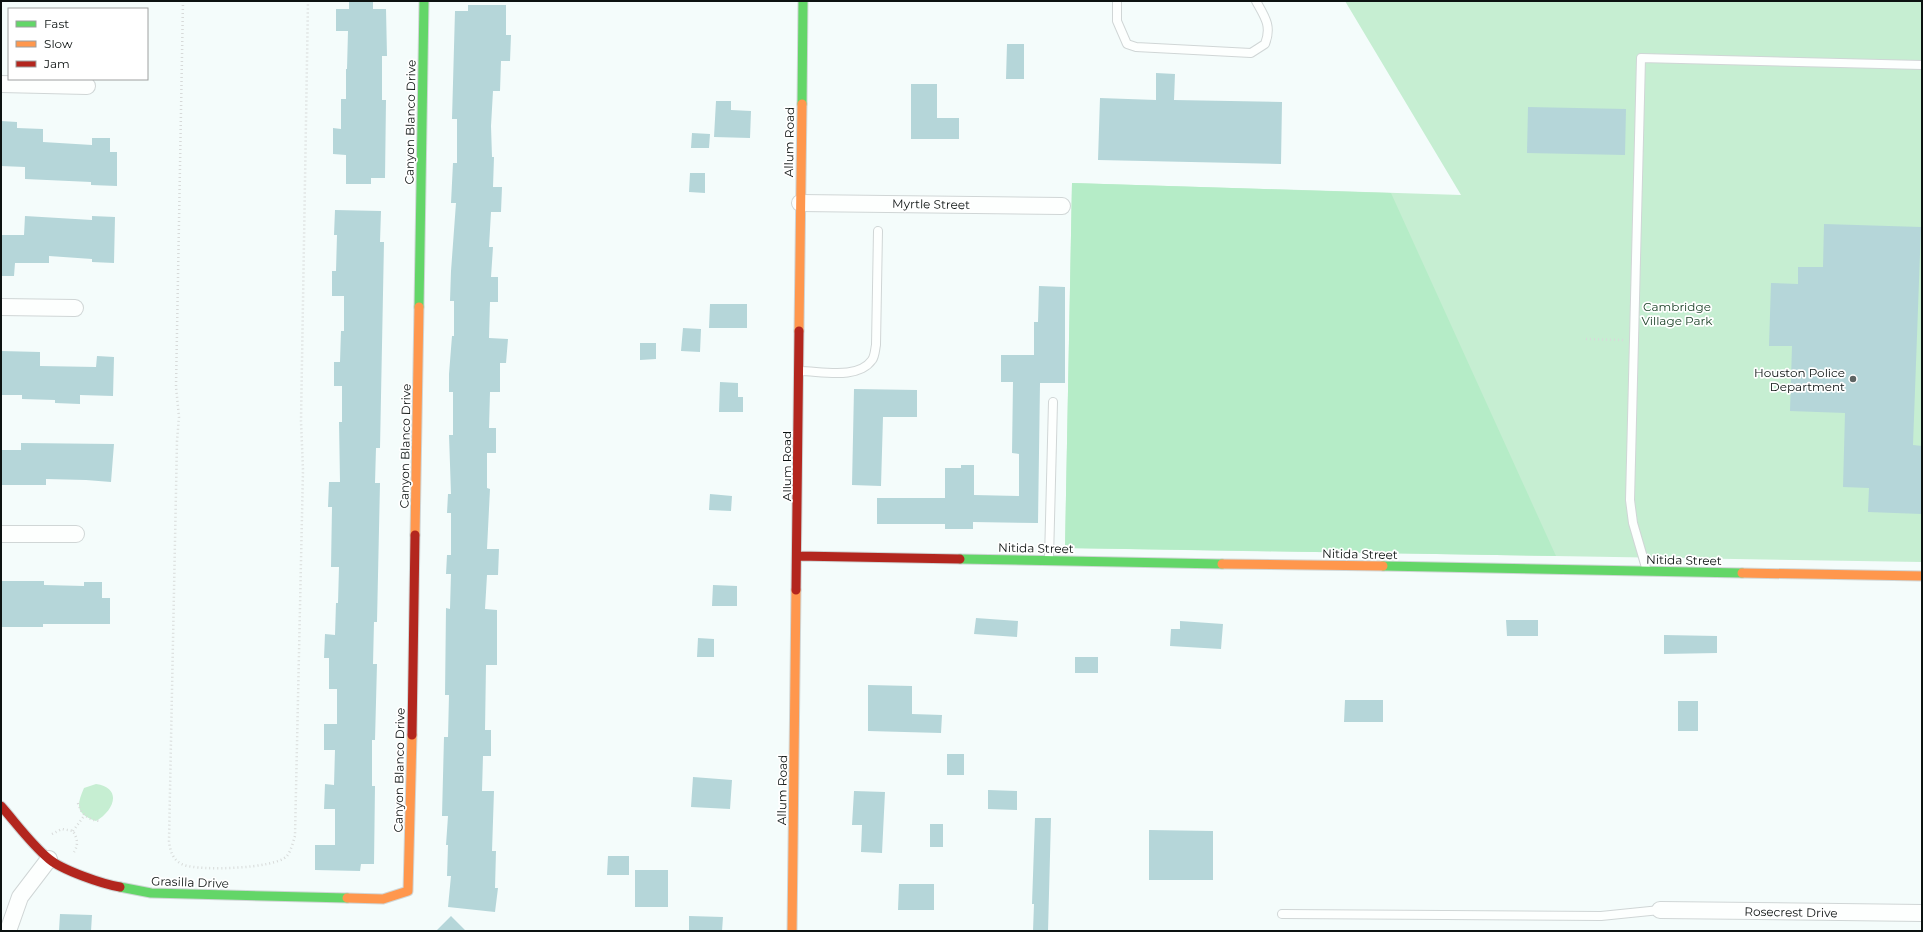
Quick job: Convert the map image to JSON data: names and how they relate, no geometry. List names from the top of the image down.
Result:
{
  "streets": {
    "street": [
      "Canyon Blanco Drive",
      "Allum Road",
      "Myrtle Street",
      "Nitida Street",
      "Grasilla Drive",
      "Rosecrest Drive"
    ]
  },
  "crossings": [
    ["Canyon Blanco Drive", "Grasilla Drive"],
    ["Allum Road", "Myrtle Street"],
    ["Allum Road", "Nitida Street"]
  ],
  "parks": ["Cambridge Village Park"],
  "places": ["Houston Police Department"],
  "legend": ["Fast", "Slow", "Jam"]
}
